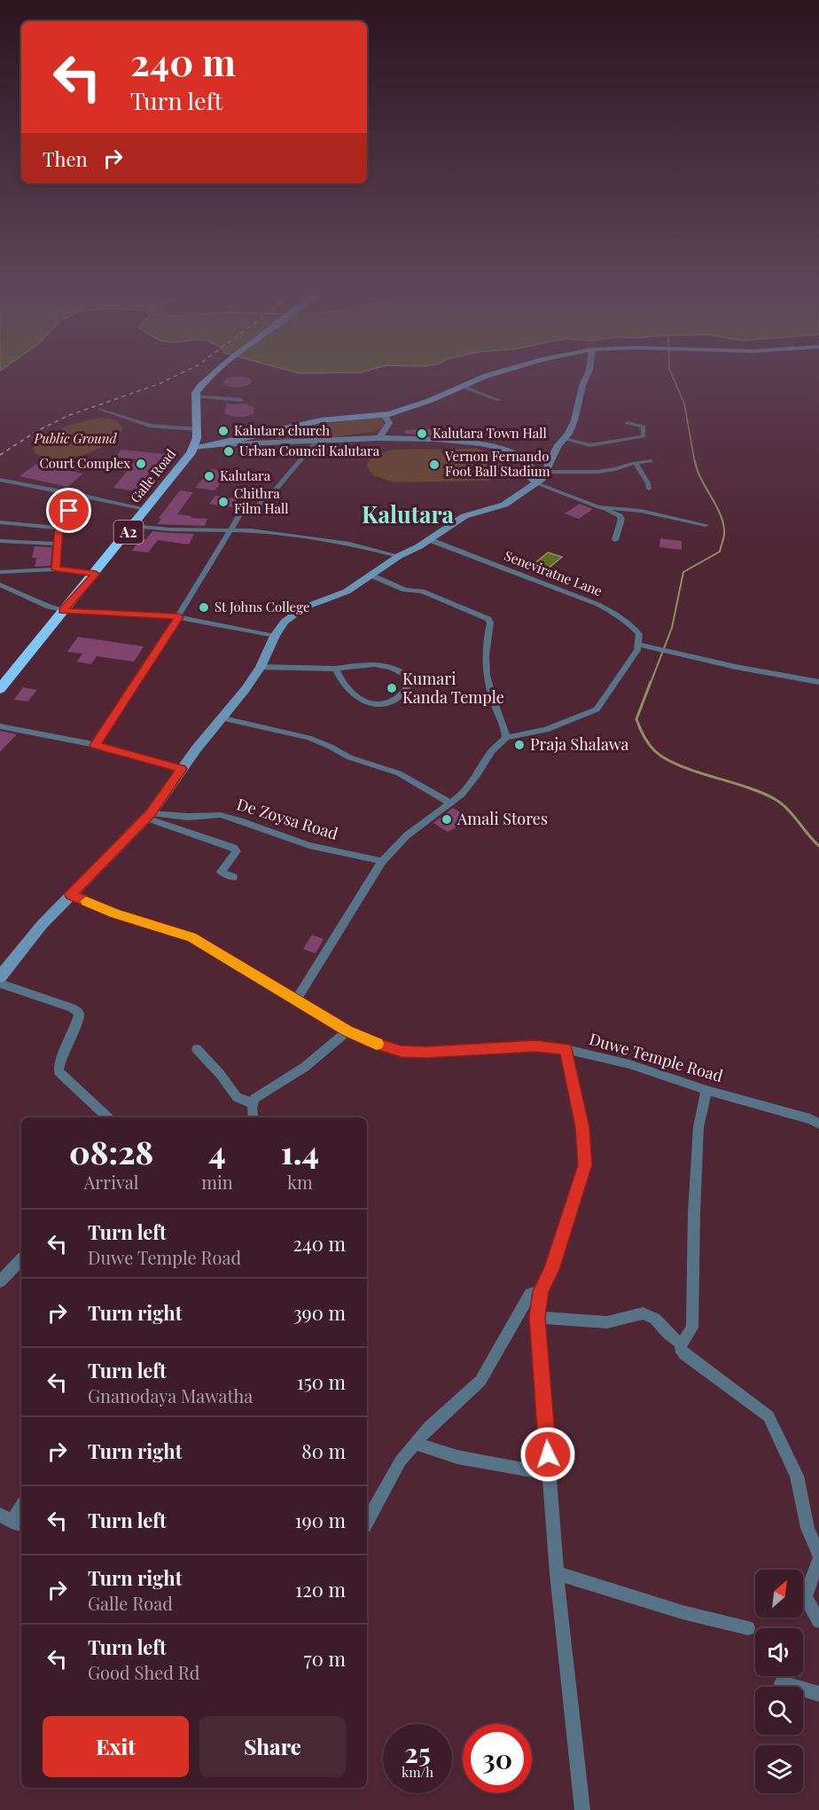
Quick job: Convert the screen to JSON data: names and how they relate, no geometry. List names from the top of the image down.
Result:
{
  "streets": {
    "highway": ["Galle Road", "A2"],
    "street": ["Seneviratne Lane", "De Zoysa Road", "Duwe Temple Road"]
  },
  "districts": ["Kalutara"],
  "parks": ["Public Ground"],
  "places": [
    "Kalutara church",
    "Kalutara Town Hall",
    "Urban Council Kalutara",
    "Court Complex",
    "Vernon Fernando Foot Ball Stadium",
    "Kalutara",
    "Chithra Film Hall",
    "St Johns College",
    "Kumari Kanda Temple",
    "Praja Shalawa",
    "Amali Stores"
  ],
  "north": "top right",
  "page": {
    "turn": ["240 m", "Turn left"],
    "then": "Then",
    "eta": [
      "08:28",
      "Arrival",
      "4",
      "min",
      "1.4",
      "km"
    ],
    "list": [
      {
        "name": "Turn left",
        "note": "Duwe Temple Road",
        "value": "240 m"
      },
      {
        "name": "Turn right",
        "value": "390 m"
      },
      {
        "name": "Turn left",
        "note": "Gnanodaya Mawatha",
        "value": "150 m"
      },
      {
        "name": "Turn right",
        "value": "80 m"
      },
      {
        "name": "Turn left",
        "value": "190 m"
      },
      {
        "name": "Turn right",
        "note": "Galle Road",
        "value": "120 m"
      },
      {
        "name": "Turn left",
        "note": "Good Shed Rd",
        "value": "70 m"
      }
    ],
    "buttons": ["Exit", "Share"],
    "speed": "25 km/h",
    "limit": "30"
  }
}
